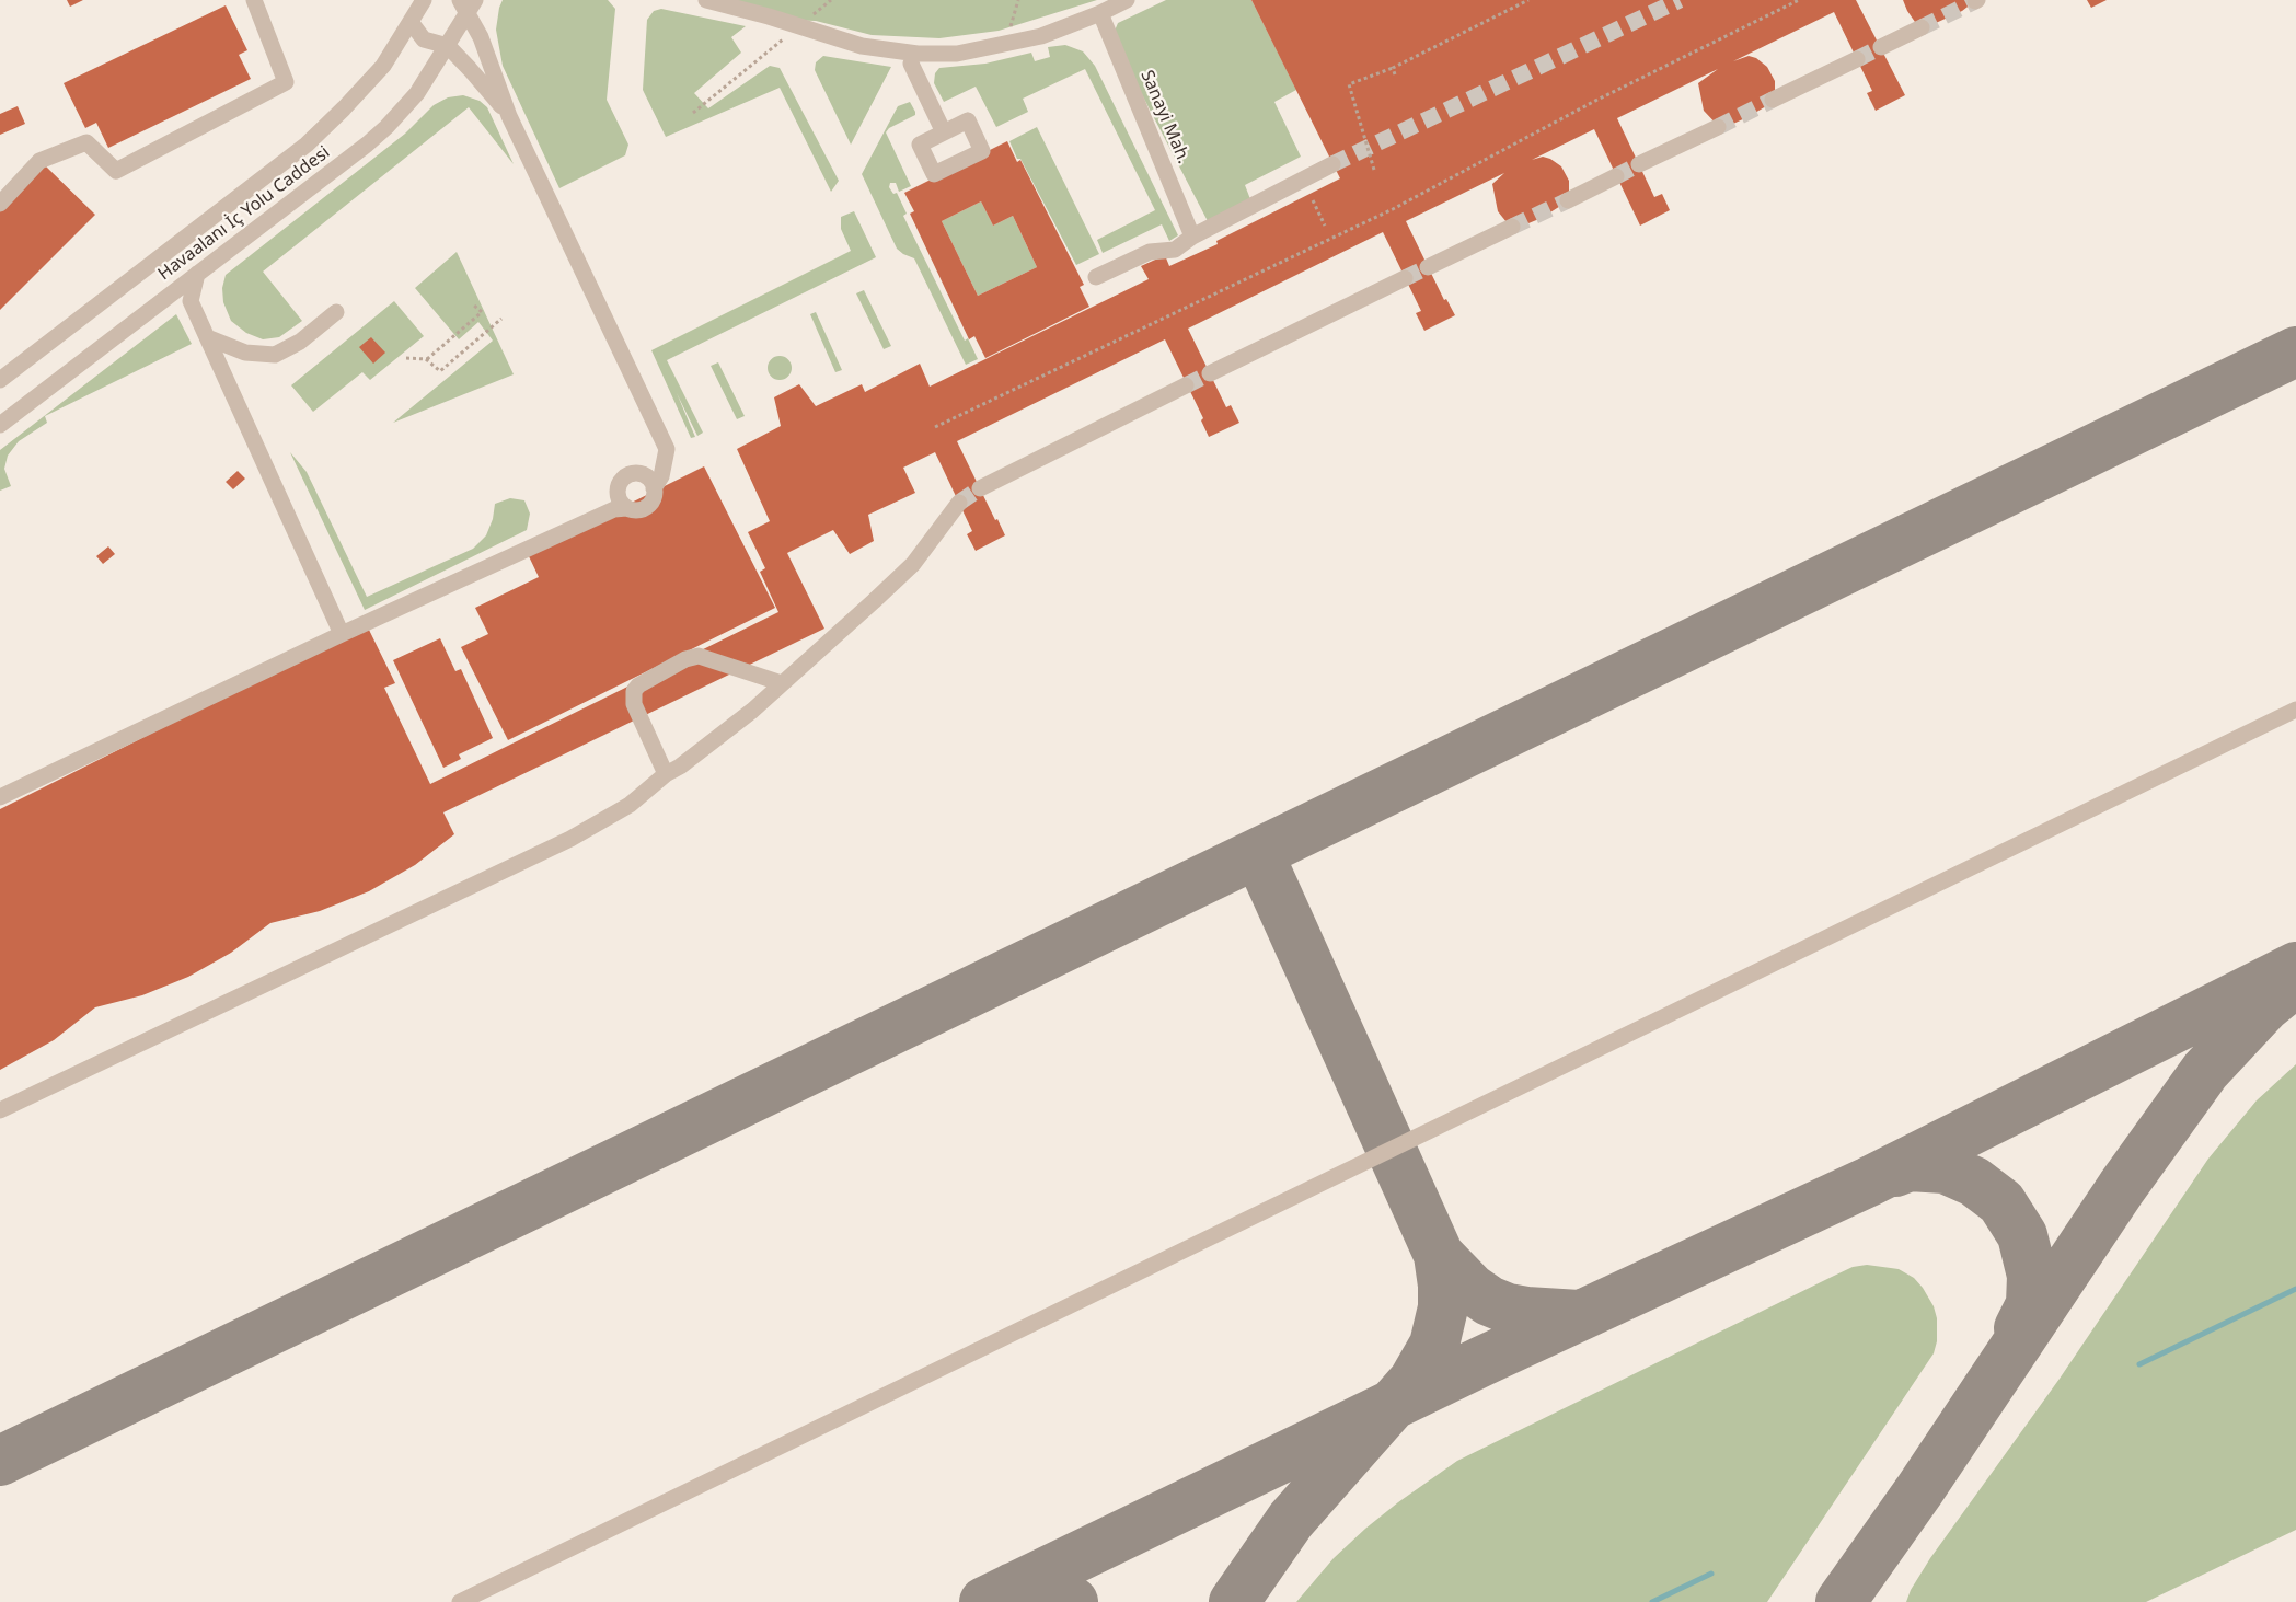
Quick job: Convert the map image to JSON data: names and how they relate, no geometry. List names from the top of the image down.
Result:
{
  "streets": {
    "street": ["Sanayi Mah.", "Havaalanı İç Yolu Caddesi"]
  }
}
